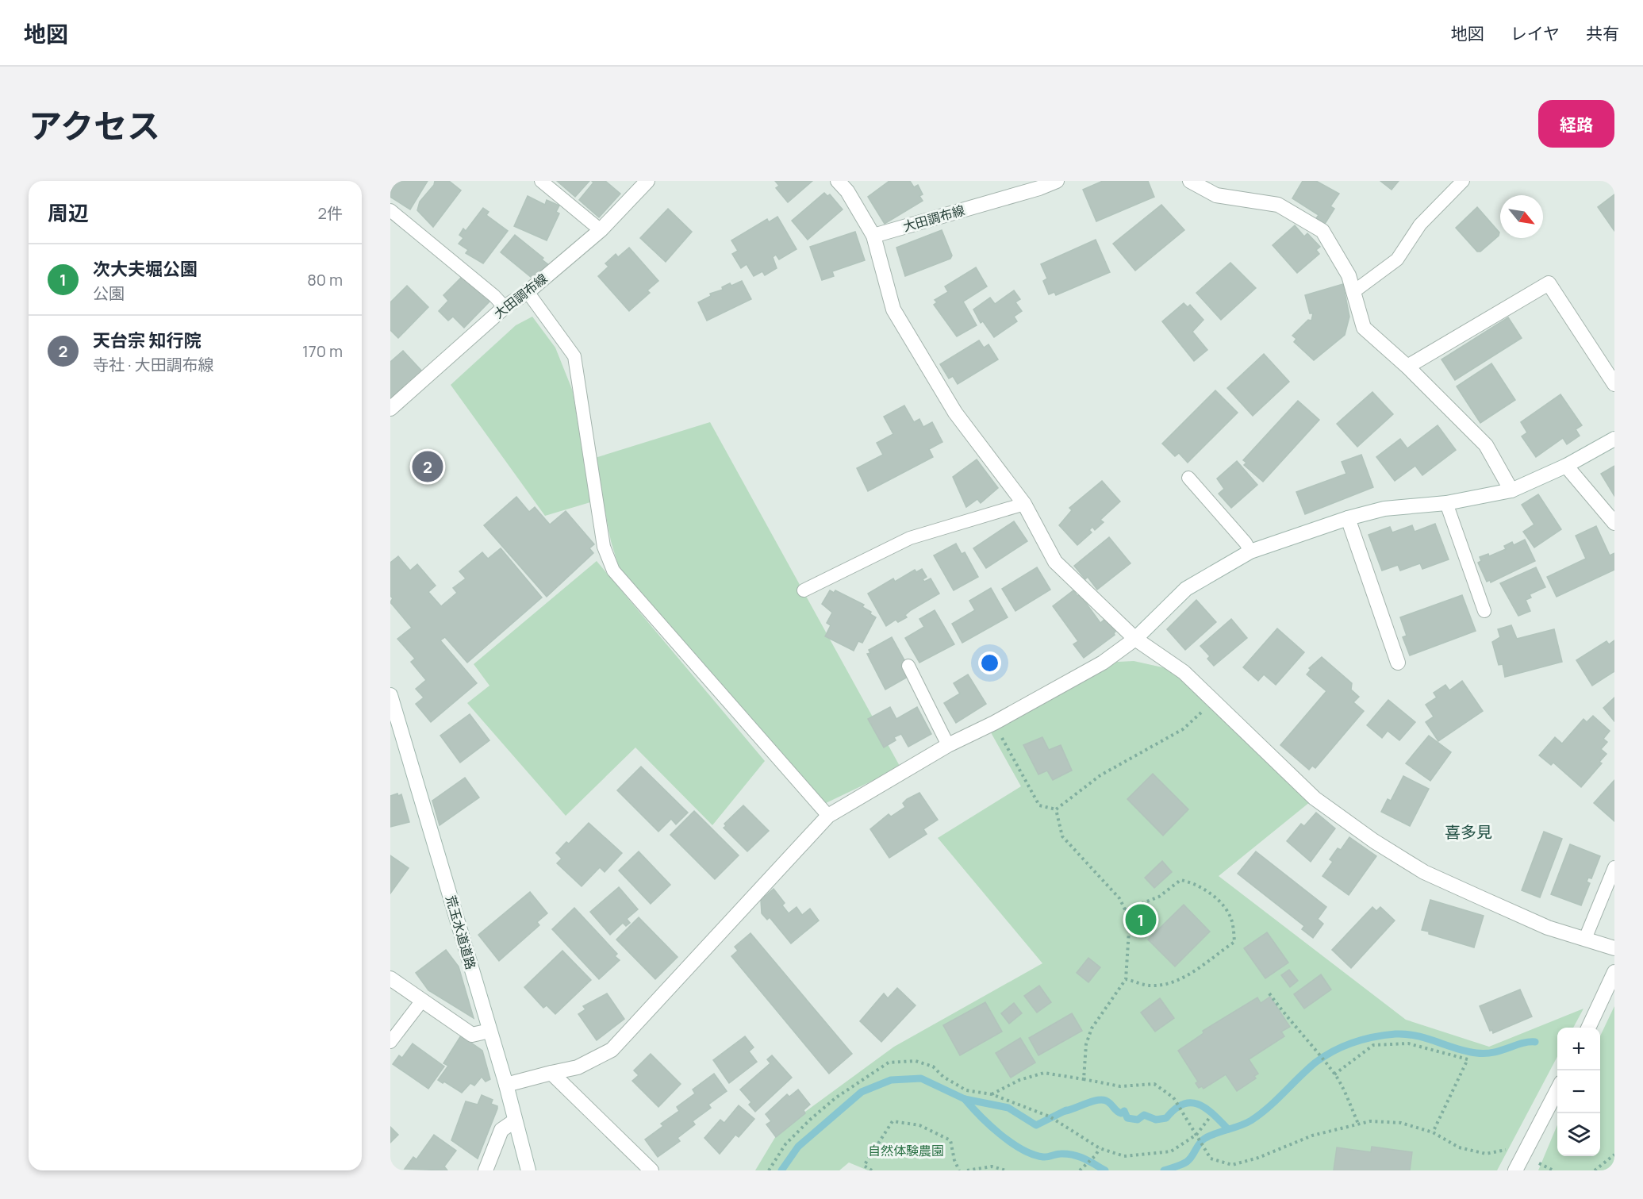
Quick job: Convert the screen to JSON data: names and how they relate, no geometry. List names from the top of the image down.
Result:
{
  "streets": {
    "street": ["大田調布線", "荒玉水道道路"]
  },
  "districts": ["喜多見"],
  "parks": ["自然体験農園"],
  "north": "bottom right",
  "page": {
    "header": "地図",
    "nav": ["地図", "レイヤ", "共有"],
    "title": "アクセス",
    "buttons": "経路",
    "heading": ["周辺", "2件"],
    "list": [
      {
        "mark": "1",
        "name": "次大夫堀公園",
        "note": "公園",
        "value": "80 m"
      },
      {
        "mark": "2",
        "name": "天台宗 知行院",
        "note": "寺社 · 大田調布線",
        "value": "170 m"
      }
    ],
    "pins": ["2", "1"],
    "map_buttons": ["+", "−"]
  }
}
